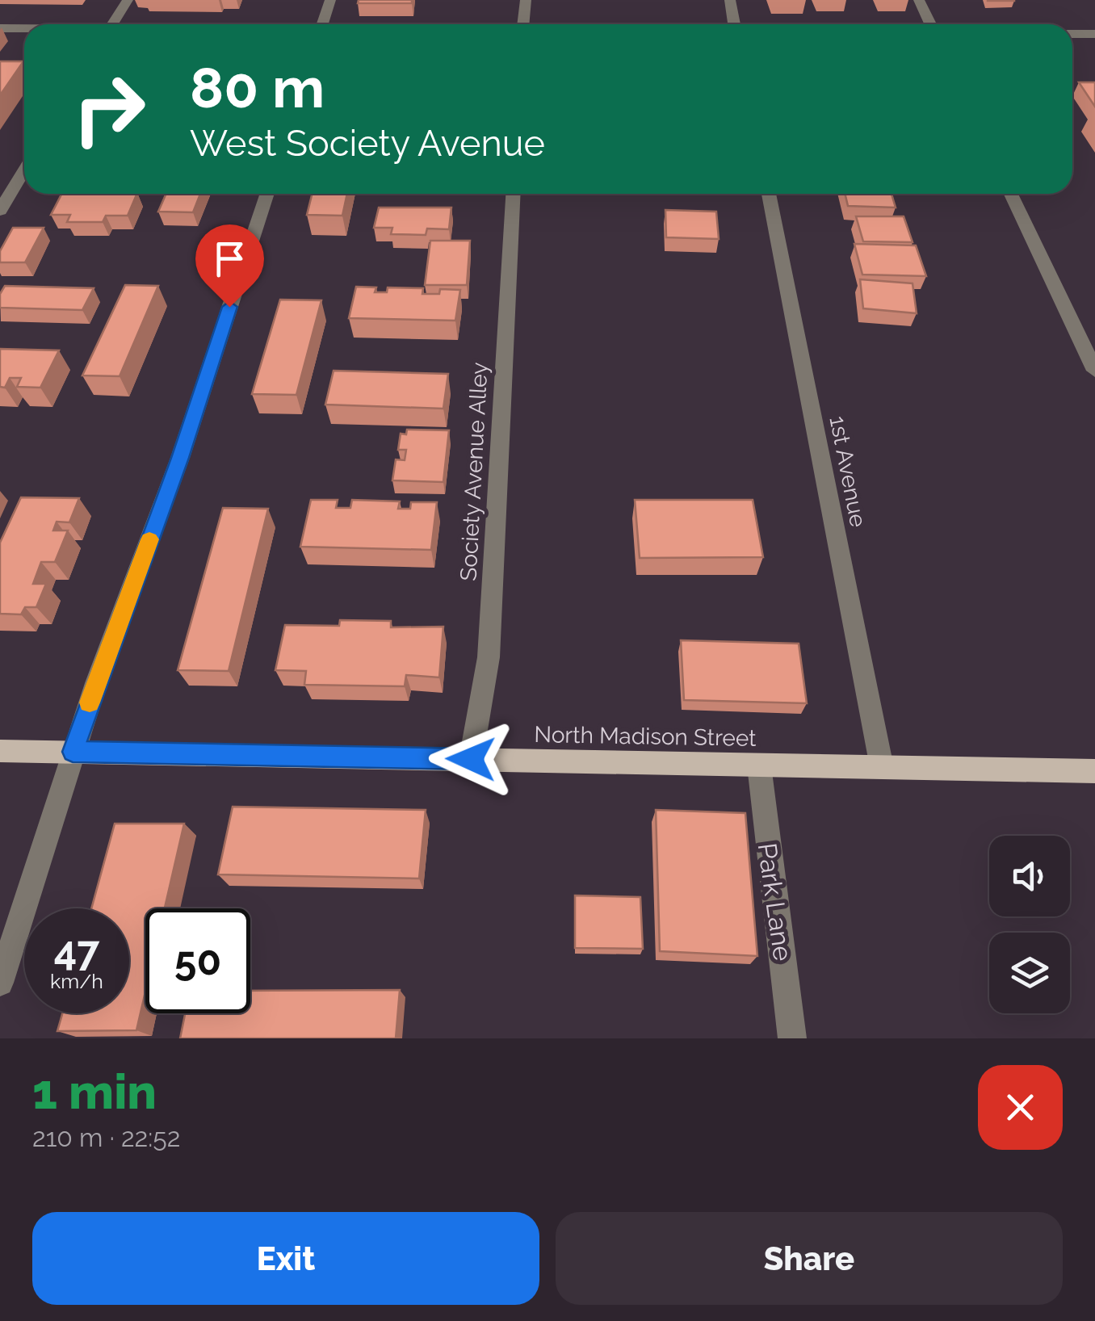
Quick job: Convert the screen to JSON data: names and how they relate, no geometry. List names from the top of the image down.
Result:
{
  "streets": {
    "main road": ["North Madison Street"],
    "street": ["Society Avenue Alley", "1st Avenue", "Park Lane"]
  },
  "crossings": [
    ["Society Avenue Alley", "North Madison Street"],
    ["1st Avenue", "North Madison Street"],
    ["North Madison Street", "Park Lane"]
  ],
  "page": {
    "turn": ["80 m", "West Society Avenue"],
    "speed": "47 km/h",
    "limit": "50",
    "heading": ["1 min", "210 m · 22:52"],
    "buttons": ["Exit", "Share"]
  }
}
